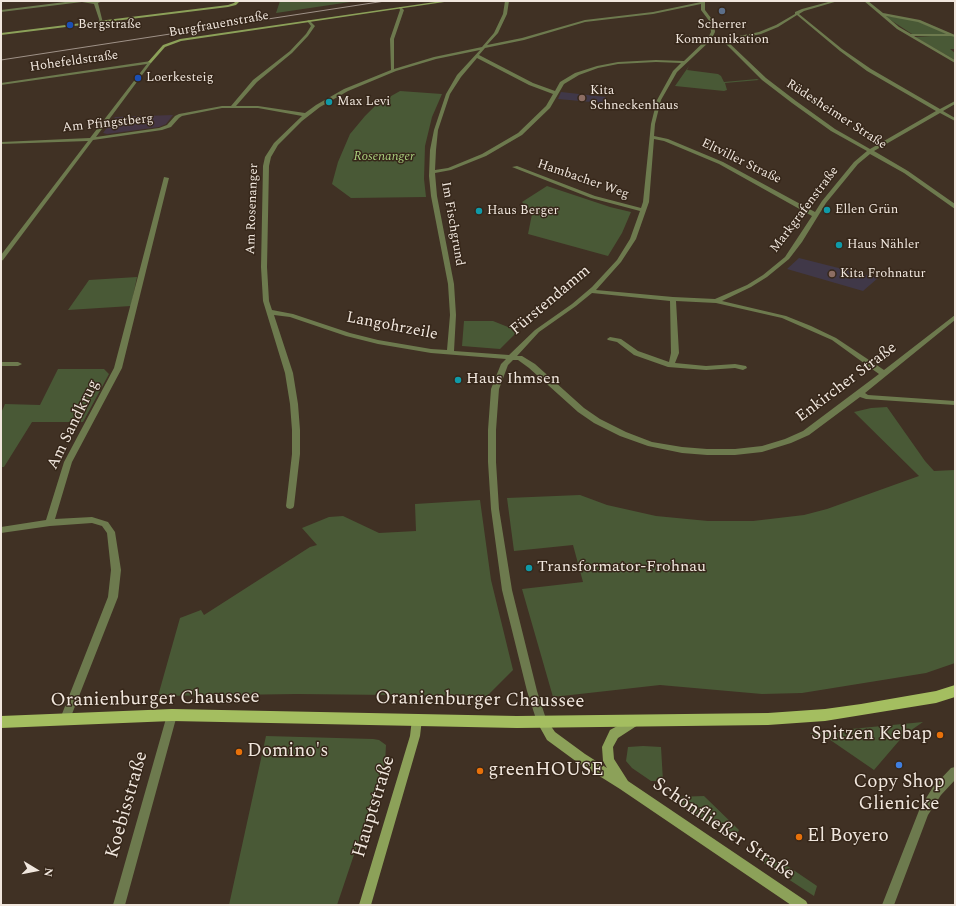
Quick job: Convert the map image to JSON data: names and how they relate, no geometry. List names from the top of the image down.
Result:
{
  "streets": {
    "main road": ["Oranienburger Chaussee"],
    "street": [
      "Burgfrauenstraße",
      "Hohefeldstraße",
      "Rüdesheimer Straße",
      "Am Pfingstberg",
      "Eltviller Straße",
      "Hambacher Weg",
      "Am Rosenanger",
      "Markgrafenstraße",
      "Im Fischgrund",
      "Fürstendamm",
      "Langohrzeile",
      "Enkircher Straße",
      "Am Sandkrug",
      "Koebisstraße",
      "Hauptstraße",
      "Schönfließer Straße"
    ]
  },
  "crossings": [
    ["Burgfrauenstraße", "Hohefeldstraße"],
    ["Burgfrauenstraße", "Am Pfingstberg"],
    ["Rüdesheimer Straße", "Markgrafenstraße"],
    ["Am Pfingstberg", "Am Rosenanger"],
    ["Eltviller Straße", "Markgrafenstraße"],
    ["Eltviller Straße", "Fürstendamm"],
    ["Hambacher Weg", "Fürstendamm"],
    ["Am Rosenanger", "Im Fischgrund"],
    ["Am Rosenanger", "Langohrzeile"],
    ["Markgrafenstraße", "Fürstendamm"],
    ["Im Fischgrund", "Langohrzeile"],
    ["Fürstendamm", "Langohrzeile"],
    ["Fürstendamm", "Enkircher Straße"],
    ["Fürstendamm", "Oranienburger Chaussee"],
    ["Fürstendamm", "Schönfließer Straße"],
    ["Langohrzeile", "Enkircher Straße"],
    ["Oranienburger Chaussee", "Koebisstraße"],
    ["Oranienburger Chaussee", "Hauptstraße"],
    ["Oranienburger Chaussee", "Schönfließer Straße"]
  ],
  "parks": ["Rosenanger"],
  "places": [
    "Scherrer Kommunikation",
    "Bergstraße",
    "Loerkesteig",
    "Kita Schneckenhaus",
    "Max Levi",
    "Ellen Grün",
    "Haus Berger",
    "Haus Nähler",
    "Kita Frohnatur",
    "Haus Ihmsen",
    "Transformator-Frohnau",
    "Spitzen Kebap",
    "Domino's",
    "Copy Shop Glienicke",
    "greenHOUSE",
    "El Boyero"
  ],
  "north": "right"
}
